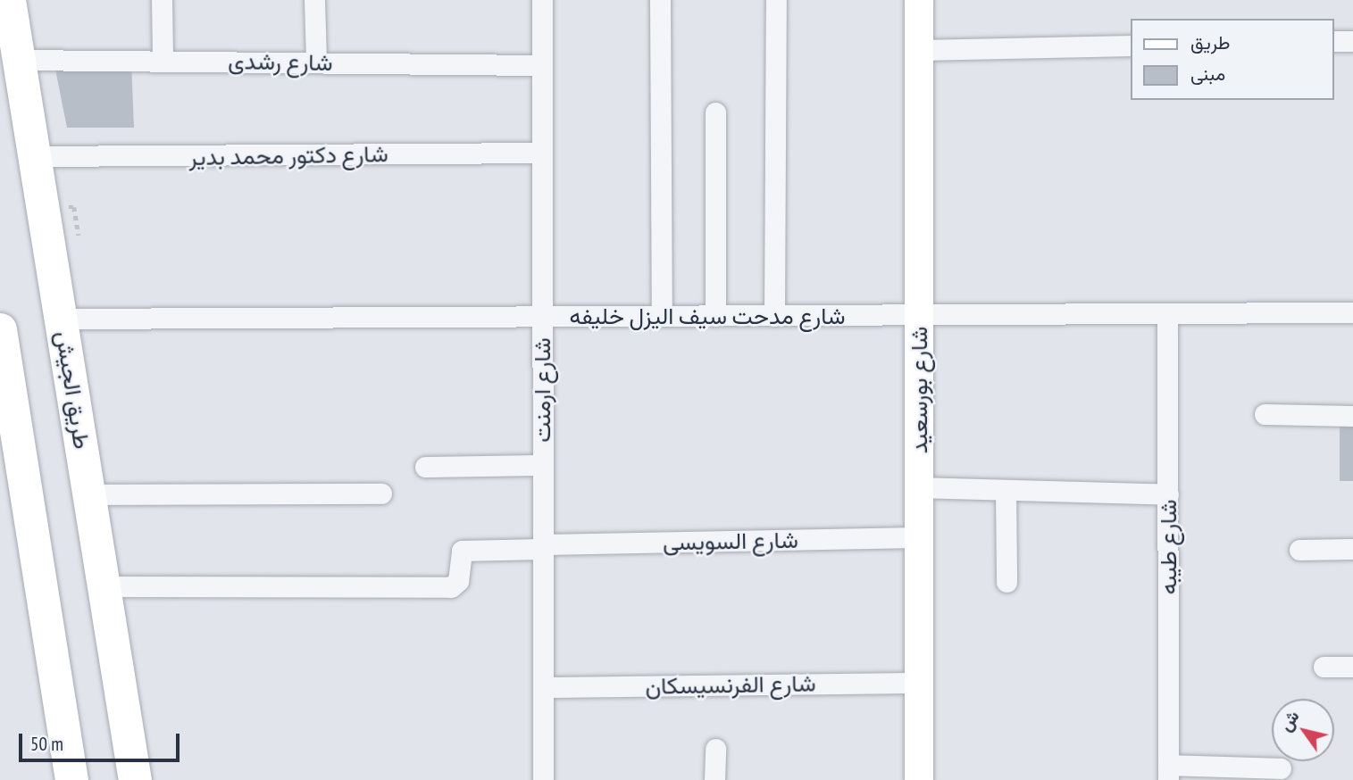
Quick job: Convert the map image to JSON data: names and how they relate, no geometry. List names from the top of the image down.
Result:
{
  "streets": {
    "highway": ["طريق الجيش"],
    "main road": ["شارع بورسعيد"],
    "street": [
      "شارع رشدى",
      "شارع دكتور محمد بدير",
      "شارع مدحت سيف اليزل خليفه",
      "شارع ارمنت",
      "شارع السويسى",
      "شارع طيبه",
      "شارع الفرنسيسكان"
    ]
  },
  "crossings": [
    ["شارع رشدى", "طريق الجيش"],
    ["شارع رشدى", "شارع ارمنت"],
    ["شارع دكتور محمد بدير", "طريق الجيش"],
    ["شارع دكتور محمد بدير", "شارع ارمنت"],
    ["شارع مدحت سيف اليزل خليفه", "طريق الجيش"],
    ["شارع مدحت سيف اليزل خليفه", "شارع ارمنت"],
    ["شارع مدحت سيف اليزل خليفه", "شارع بورسعيد"],
    ["شارع مدحت سيف اليزل خليفه", "شارع طيبه"],
    ["طريق الجيش", "شارع السويسى"],
    ["شارع ارمنت", "شارع السويسى"],
    ["شارع ارمنت", "شارع الفرنسيسكان"],
    ["شارع بورسعيد", "شارع السويسى"],
    ["شارع بورسعيد", "شارع الفرنسيسكان"]
  ],
  "legend": ["طريق", "مبنى"],
  "scale_bar": "50 m",
  "north": "top left"
}
